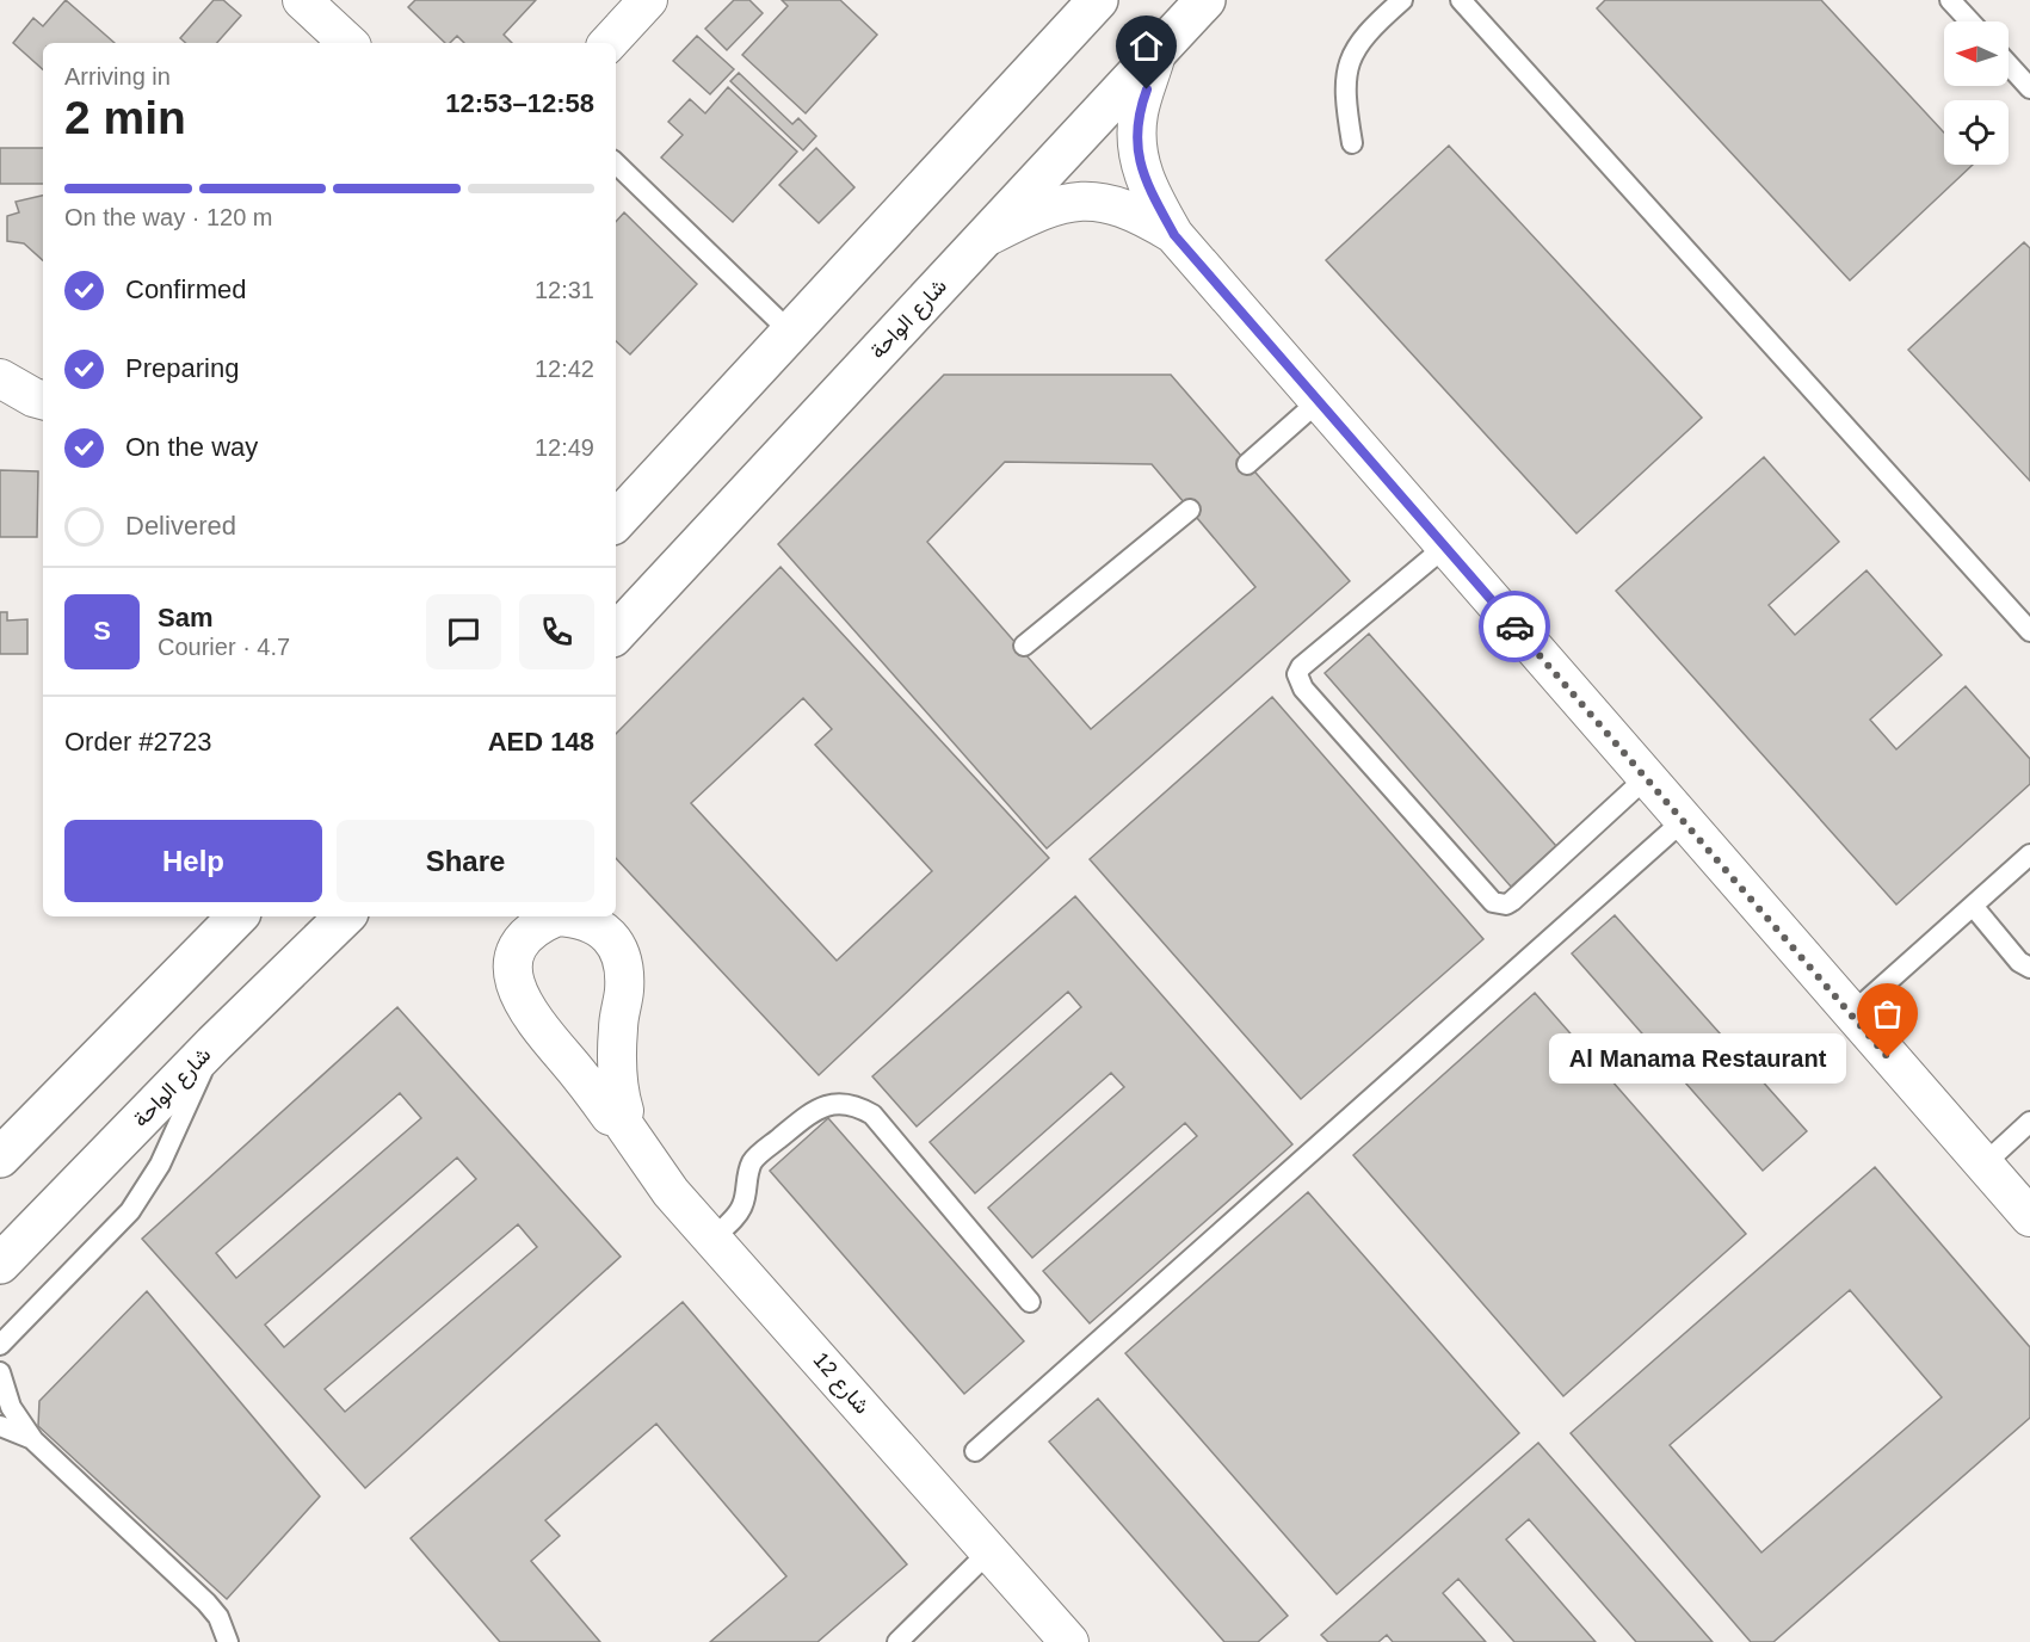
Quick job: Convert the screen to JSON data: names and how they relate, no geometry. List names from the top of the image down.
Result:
{
  "streets": {
    "street": ["شارع الواحة", "شارع 12"]
  },
  "places": ["Al Manama Restaurant"],
  "north": "left",
  "page": {
    "heading": ["2 min", "Arriving in", "12:53–12:58"],
    "panel": [
      "Sam",
      "Courier · 4.7",
      "Order #2723",
      "AED 148"
    ],
    "bar": "On the way · 120 m",
    "list": [
      ["Confirmed", "12:31"],
      ["Preparing", "12:42"],
      ["On the way", "12:49"],
      "Delivered"
    ],
    "round": "S",
    "buttons": ["Help", "Share"],
    "bubble": "Al Manama Restaurant"
  }
}
